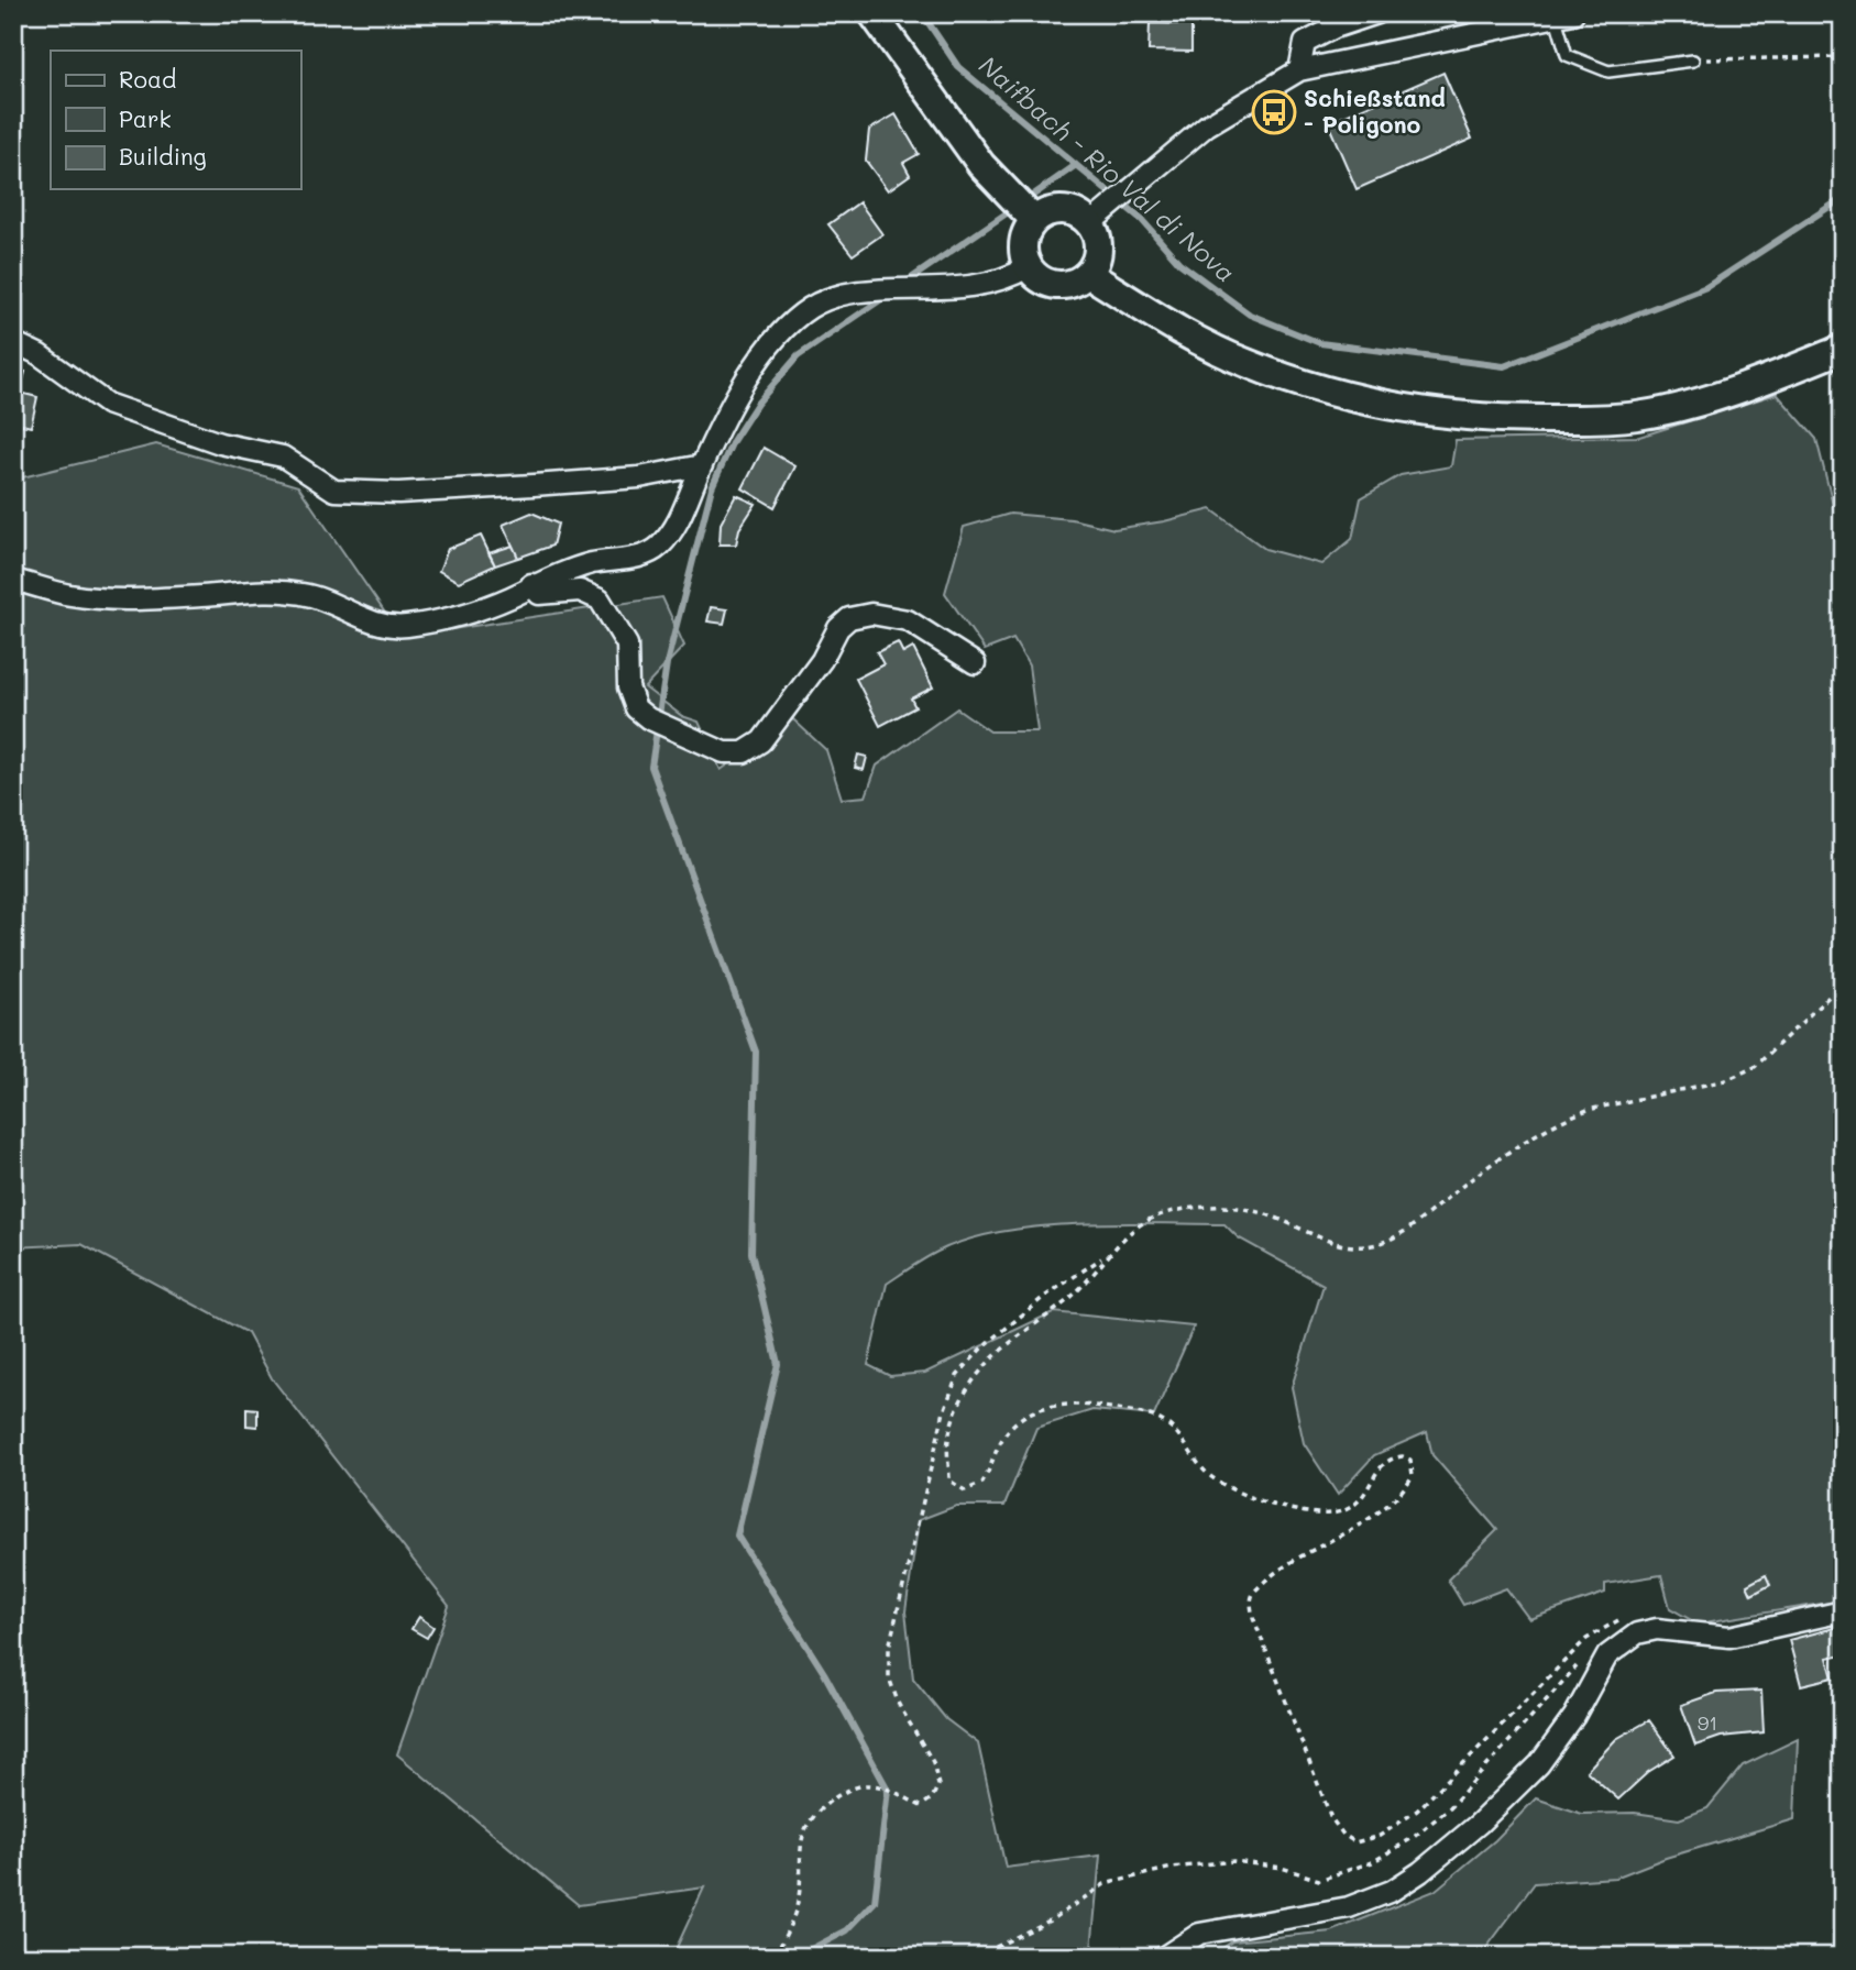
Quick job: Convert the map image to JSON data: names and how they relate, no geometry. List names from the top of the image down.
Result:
{
  "water": ["Naifbach - Rio Val di Nova"],
  "places": {
    "bus stop": ["Schießstand - Poligono"]
  },
  "house_numbers": ["91"],
  "legend": ["Road", "Park", "Building"]
}
